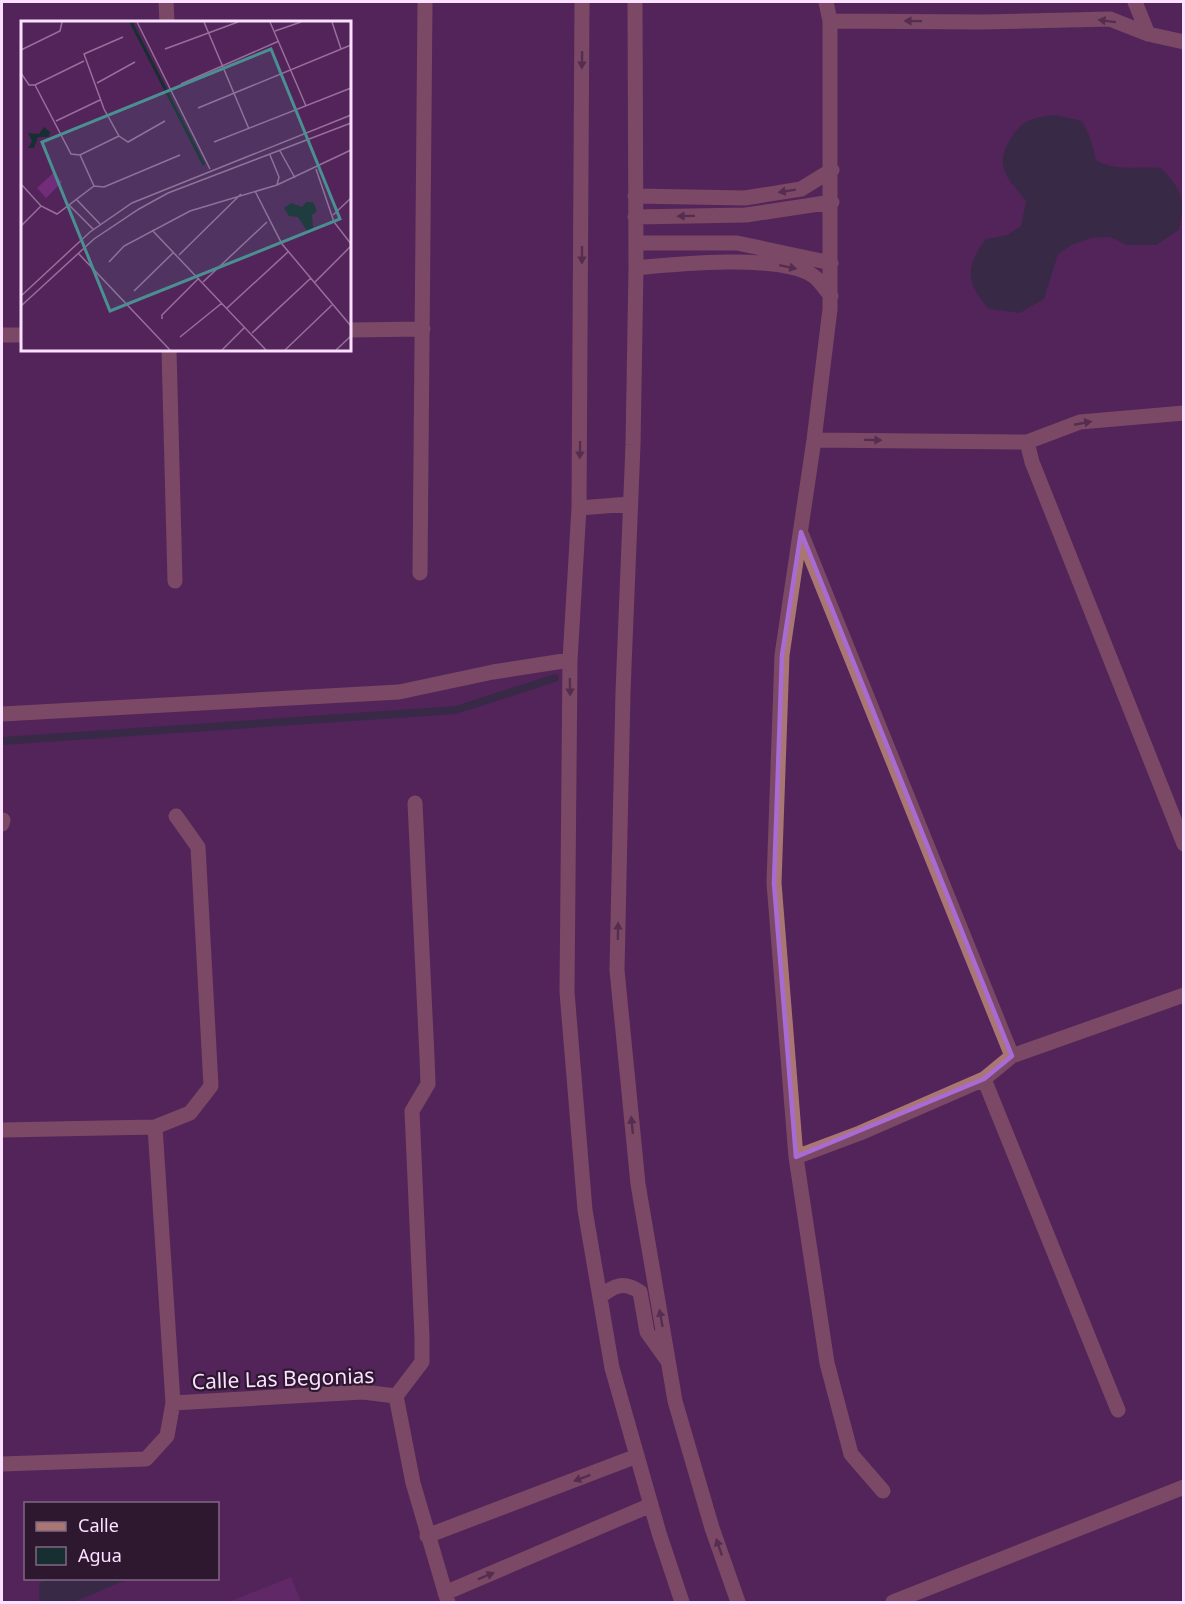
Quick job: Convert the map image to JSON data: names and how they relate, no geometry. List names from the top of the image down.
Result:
{
  "streets": {
    "street": ["Calle Las Begonias"]
  },
  "legend": ["Calle", "Agua"]
}
